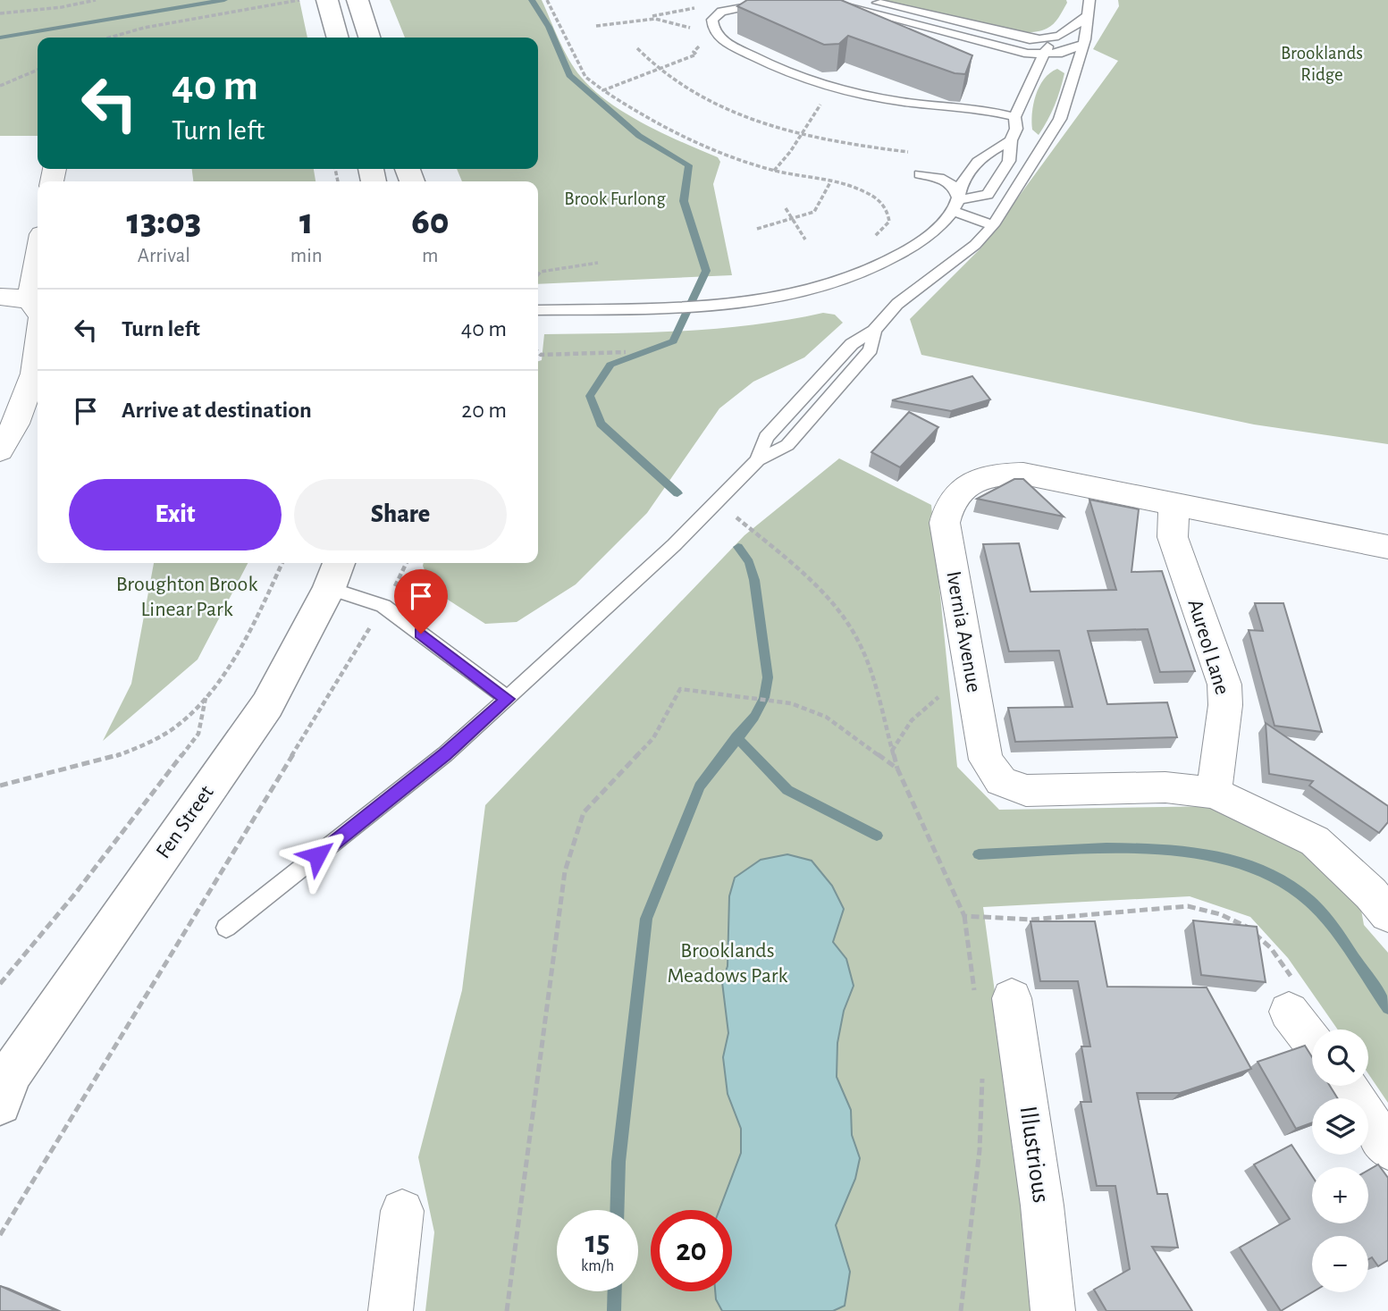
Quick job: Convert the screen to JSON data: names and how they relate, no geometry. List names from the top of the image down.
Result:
{
  "streets": {
    "street": [
      "Ivernia Avenue",
      "Aureol Lane",
      "Fen Street",
      "Illustrious"
    ]
  },
  "crossings": [
    ["Ivernia Avenue", "Aureol Lane"]
  ],
  "parks": [
    "Brooklands Ridge",
    "Brook Furlong",
    "Broughton Brook Linear Park",
    "Brooklands Meadows Park"
  ],
  "page": {
    "turn": ["40 m", "Turn left"],
    "eta": [
      "13:03",
      "Arrival",
      "1",
      "min",
      "60",
      "m"
    ],
    "list": [
      {
        "name": "Turn left",
        "value": "40 m"
      },
      {
        "name": "Arrive at destination",
        "value": "20 m"
      }
    ],
    "buttons": ["Exit", "Share"],
    "map_buttons": ["+", "−"],
    "speed": "15 km/h",
    "limit": "20"
  }
}
